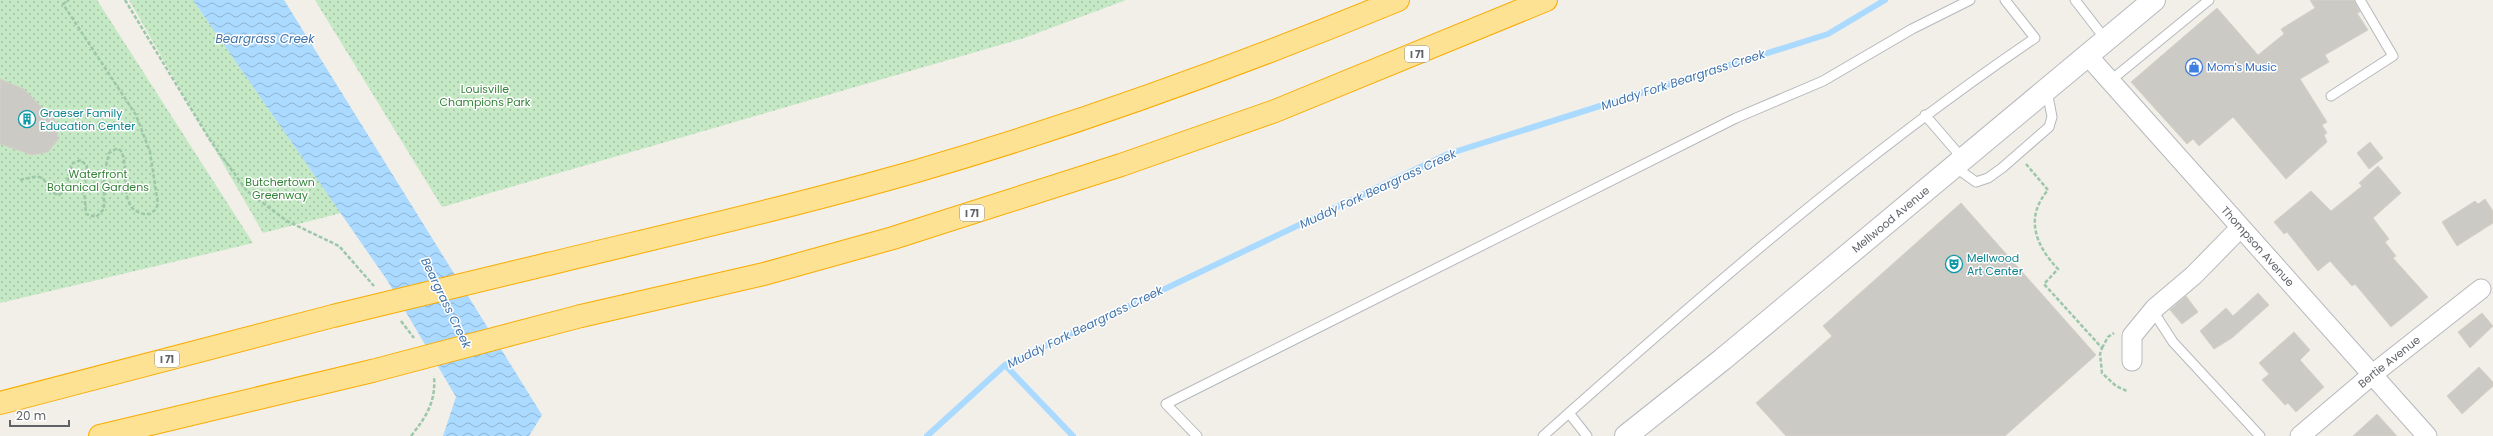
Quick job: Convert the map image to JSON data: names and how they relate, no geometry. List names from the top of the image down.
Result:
{
  "streets": {
    "highway": ["I 71"],
    "street": ["Mellwood Avenue", "Thompson Avenue", "Bertie Avenue"]
  },
  "crossings": [
    ["Mellwood Avenue", "Thompson Avenue"],
    ["Thompson Avenue", "Bertie Avenue"]
  ],
  "water": ["Beargrass Creek", "Muddy Fork Beargrass Creek"],
  "parks": ["Louisville Champions Park", "Waterfront Botanical Gardens", "Butchertown Greenway"],
  "places": {
    "shop": ["Mom's Music"],
    "building": ["Graeser Family Education Center"],
    "theatre": ["Mellwood Art Center"]
  },
  "scale_bar": "20 m"
}
